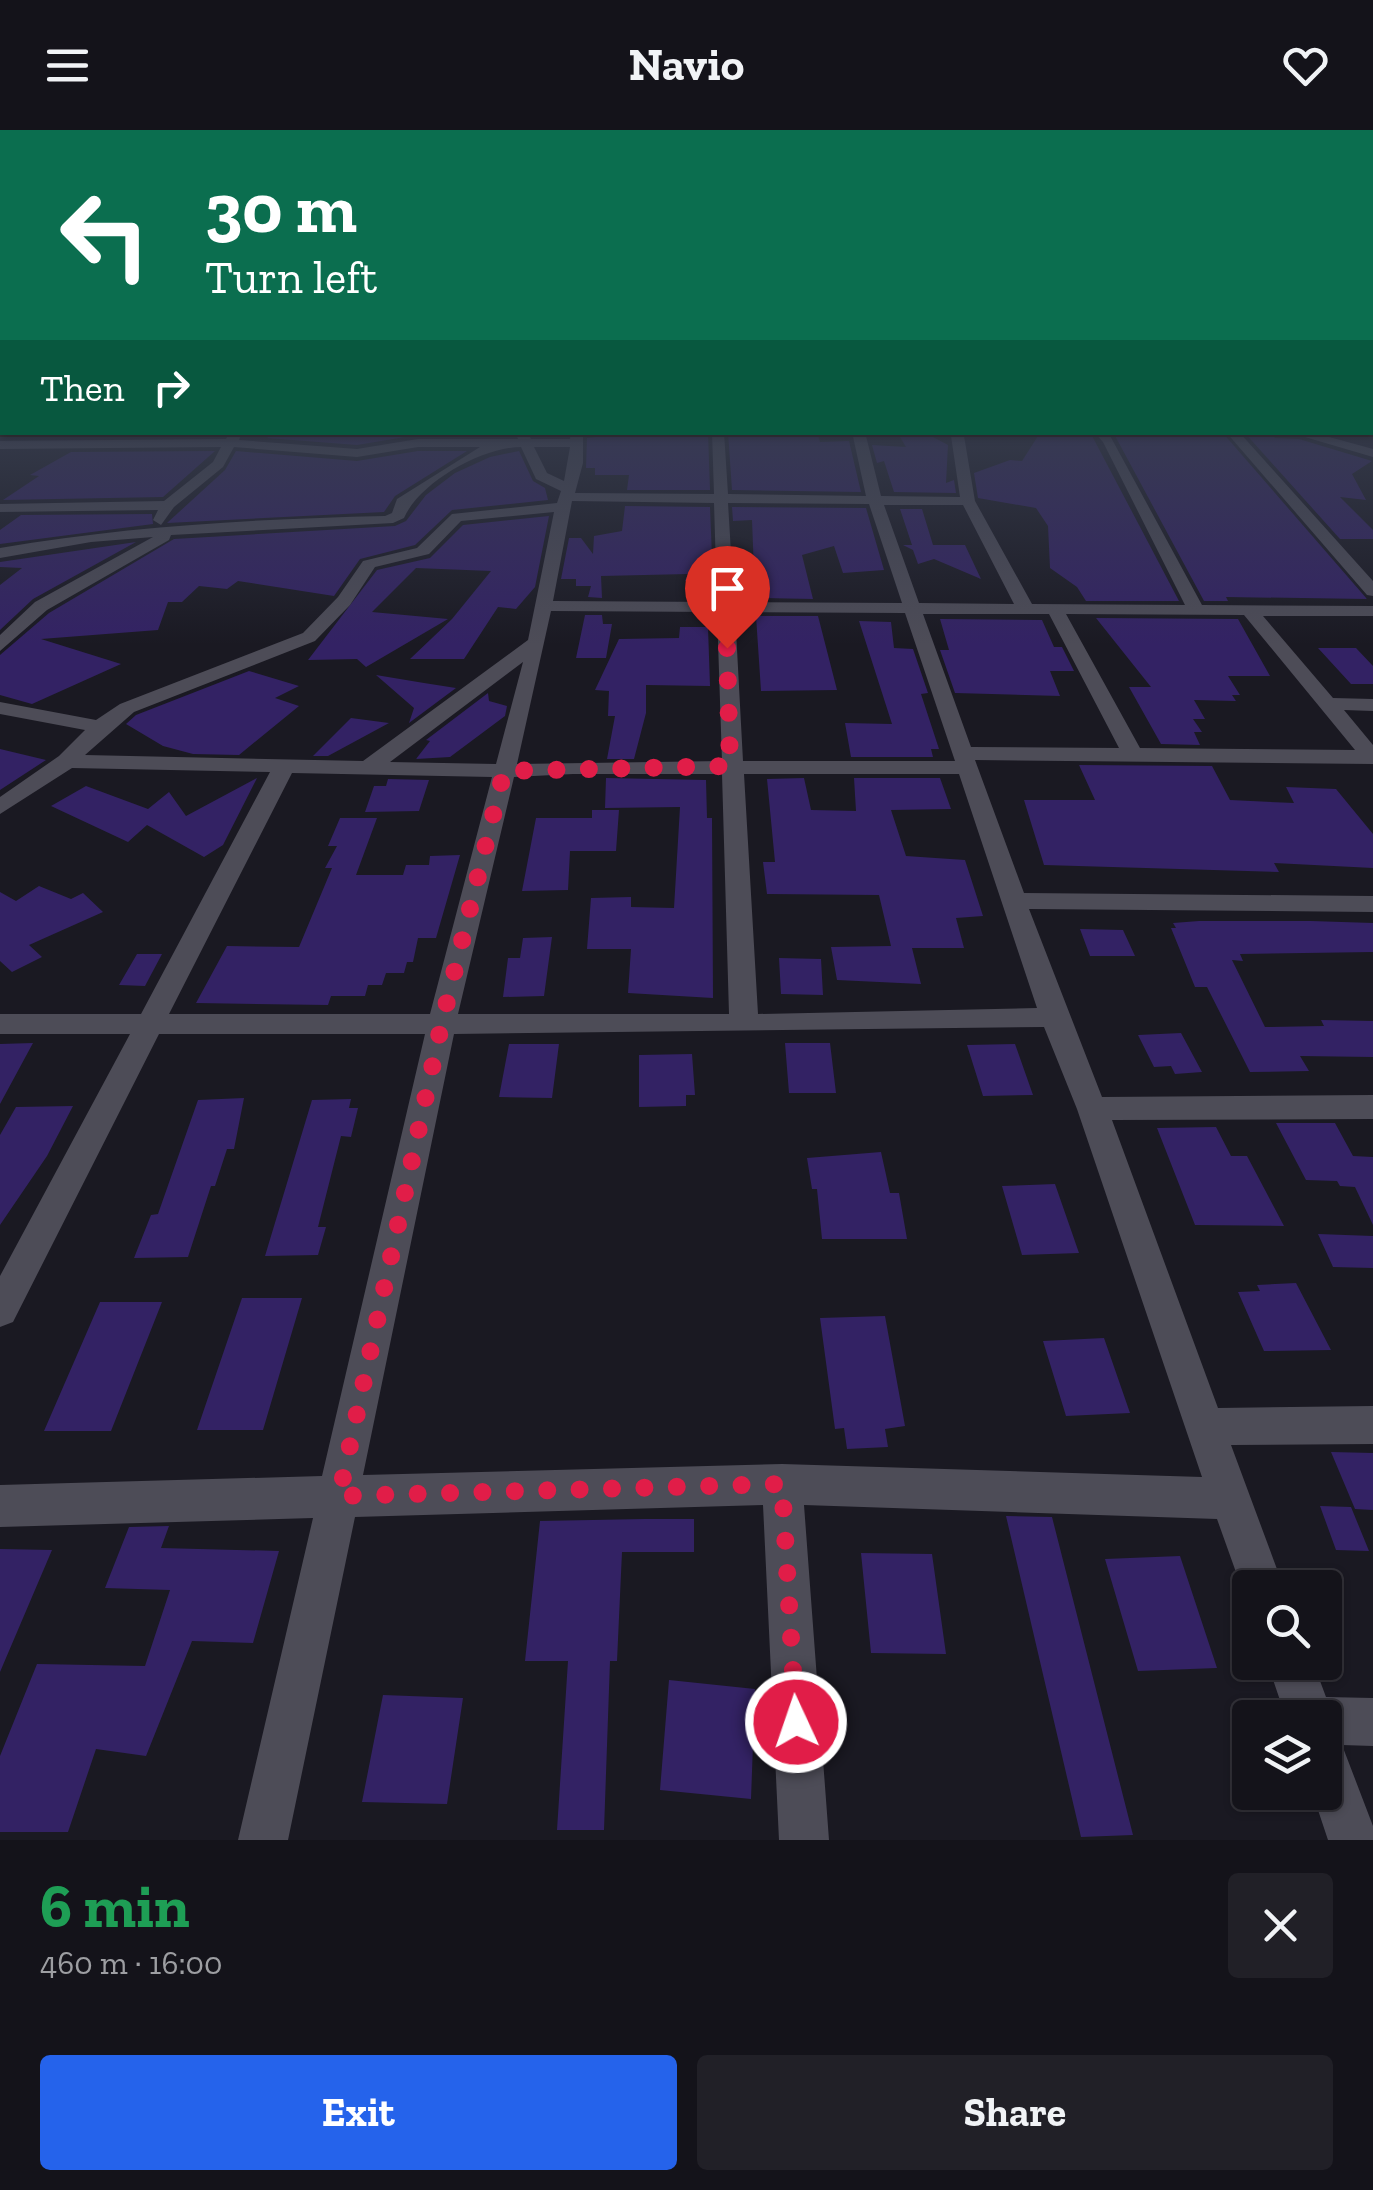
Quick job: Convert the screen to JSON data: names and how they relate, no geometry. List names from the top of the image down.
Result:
{
  "page": {
    "header": "Navio",
    "turn": ["30 m", "Turn left"],
    "then": "Then",
    "heading": ["6 min", "460 m · 16:00"],
    "buttons": ["Exit", "Share"]
  }
}
